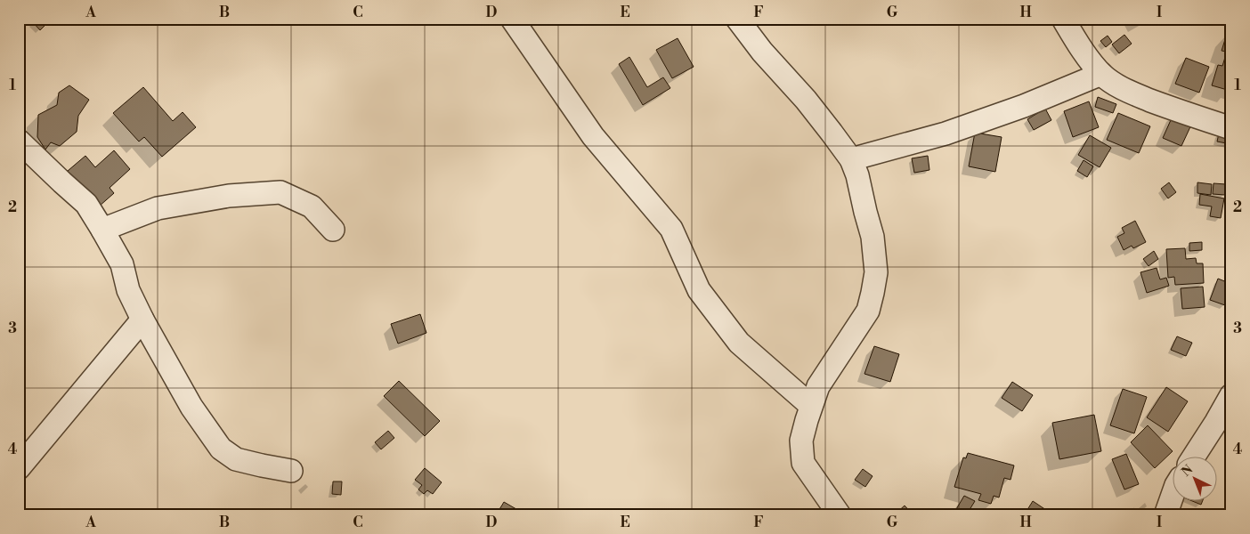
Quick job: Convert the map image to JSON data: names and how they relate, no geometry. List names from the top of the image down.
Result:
{
  "north": "top left",
  "grid": {
    "columns": [
      "A",
      "B",
      "C",
      "D",
      "E",
      "F",
      "G",
      "H",
      "I"
    ],
    "rows": [
      "1",
      "2",
      "3",
      "4"
    ]
  }
}
